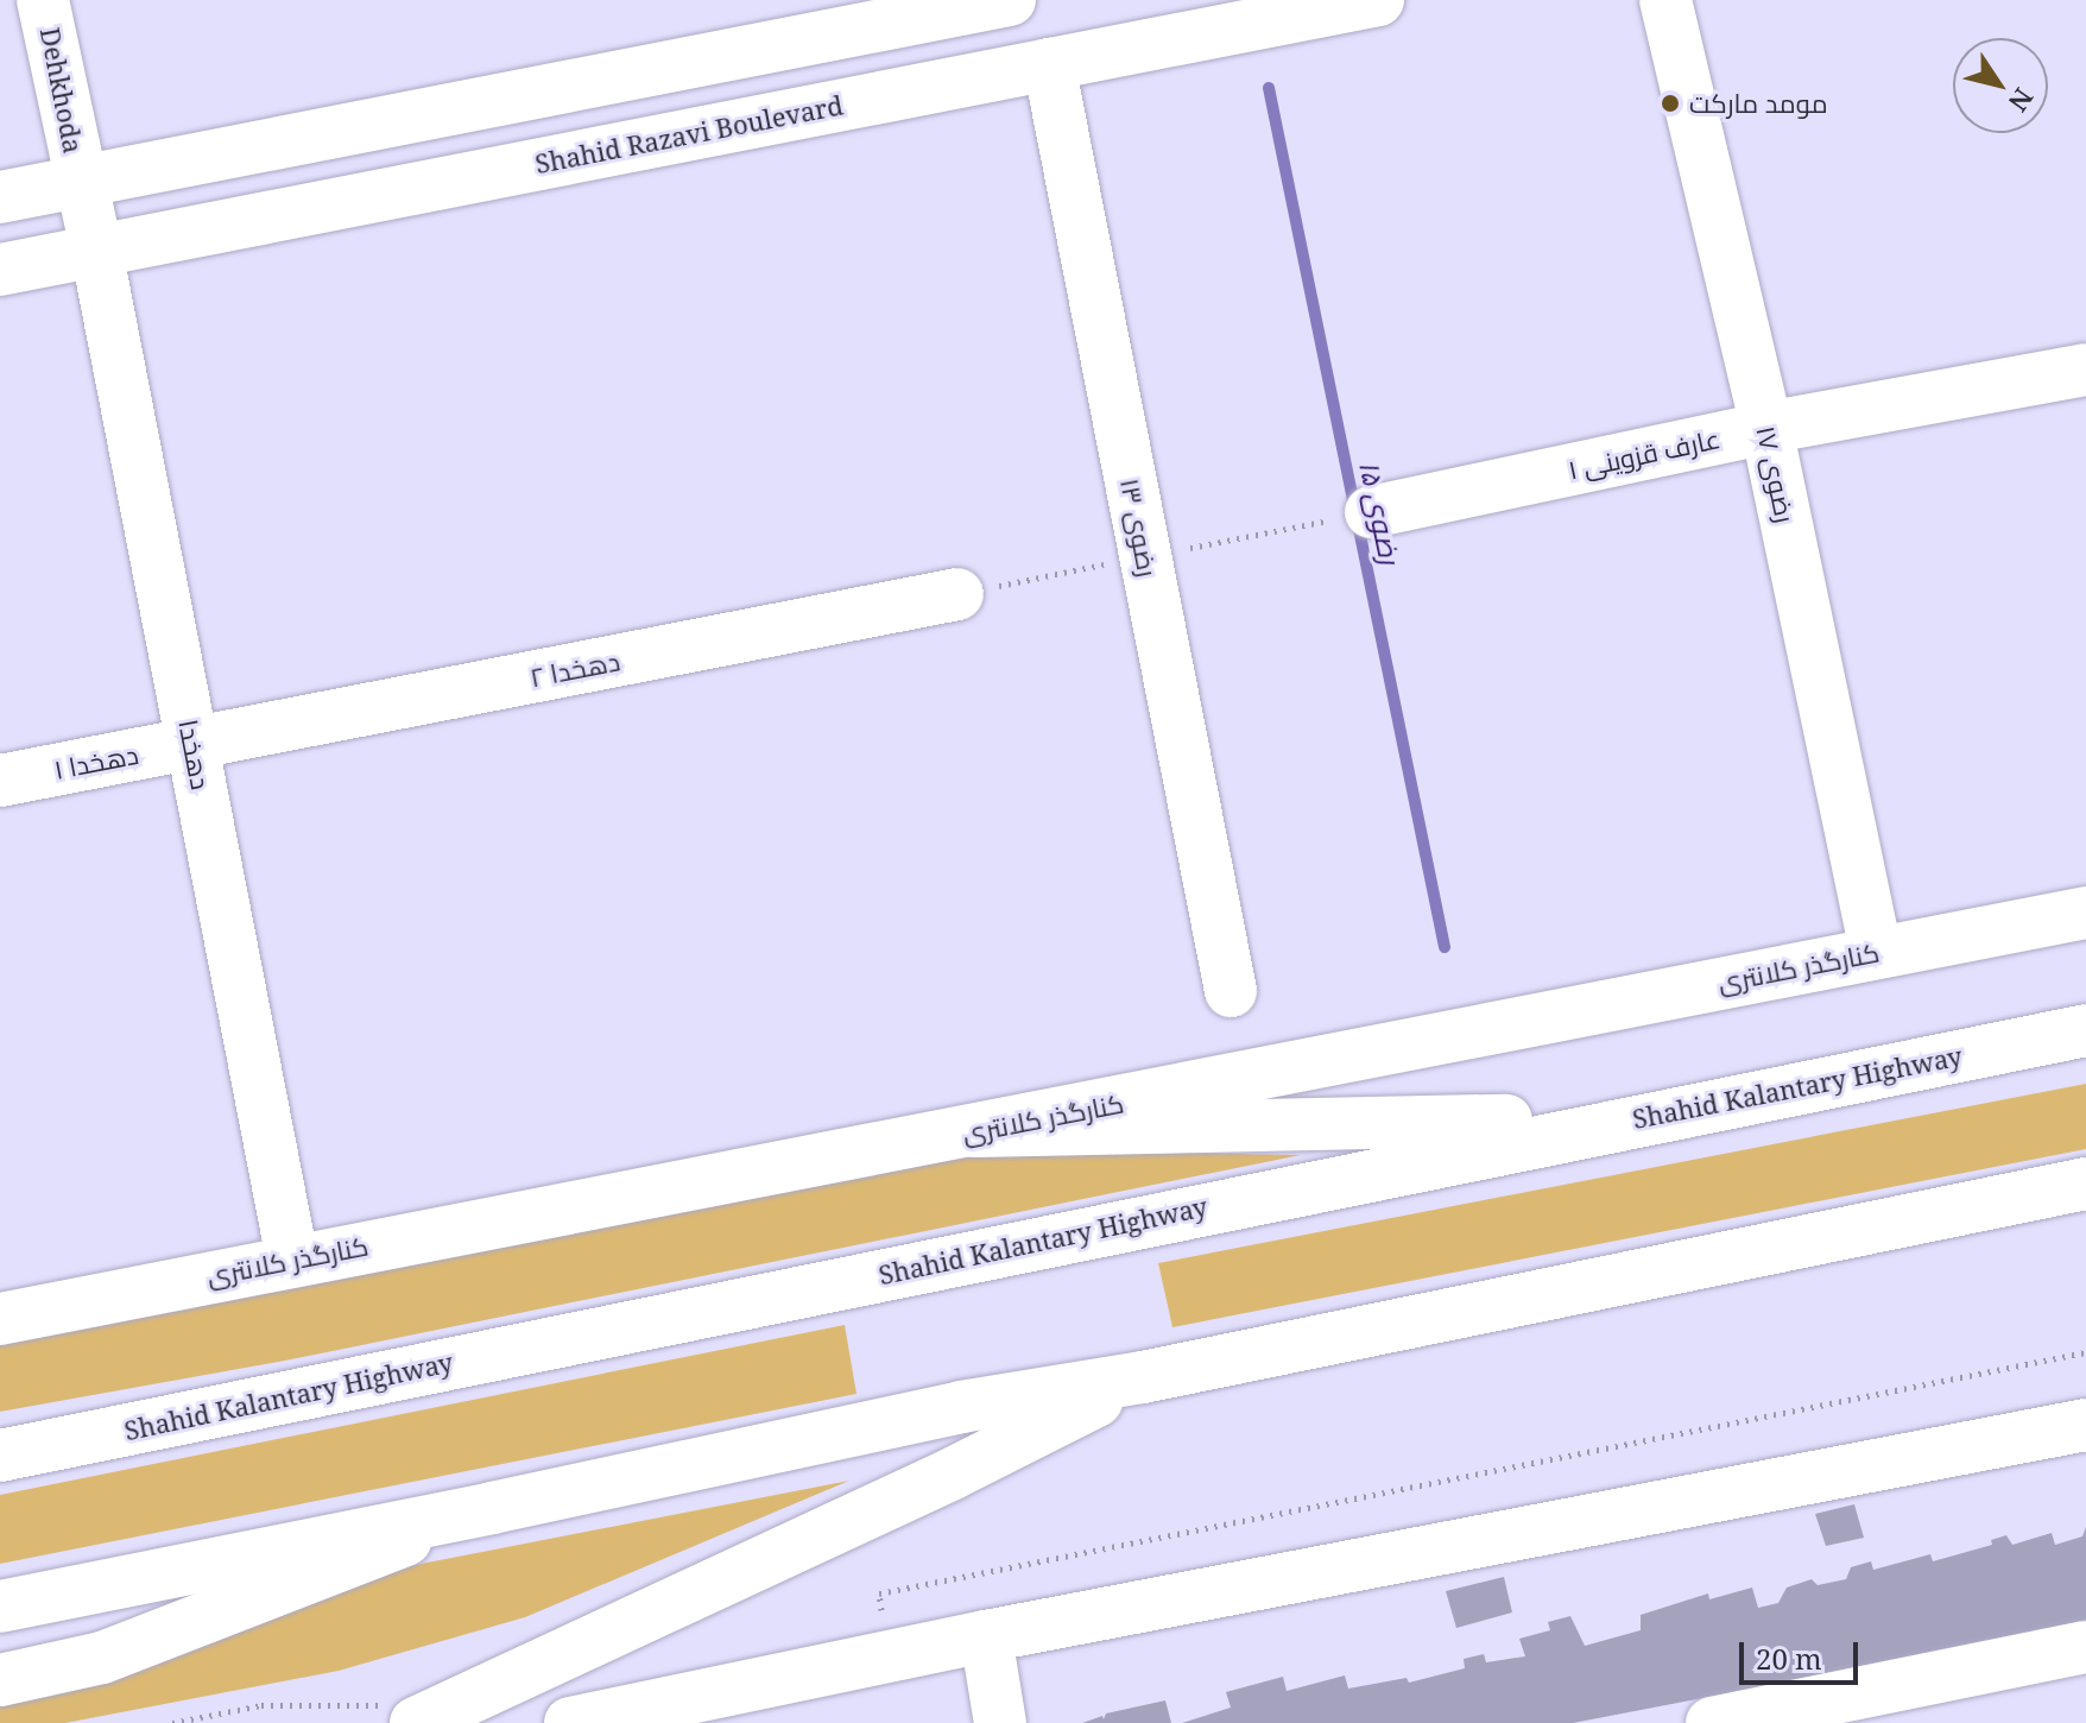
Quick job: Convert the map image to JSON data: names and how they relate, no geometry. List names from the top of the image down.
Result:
{
  "streets": {
    "main road": [
      "Dehkhoda",
      "Shahid Razavi Boulevard",
      "عارف قزوینی ۱",
      "رضوی ۱۷",
      "رضوی ۱۳",
      "دهخدا ۲",
      "دهخدا",
      "دهخدا ۱",
      "کنارگذر کلانتری",
      "Shahid Kalantary Highway"
    ]
  },
  "crossings": [
    ["Dehkhoda", "Shahid Razavi Boulevard"],
    ["Dehkhoda", "دهخدا"],
    ["Shahid Razavi Boulevard", "رضوی ۱۳"],
    ["Shahid Razavi Boulevard", "دهخدا"],
    ["عارف قزوینی ۱", "رضوی ۱۷"],
    ["رضوی ۱۷", "کنارگذر کلانتری"],
    ["دهخدا ۲", "دهخدا"],
    ["دهخدا ۲", "دهخدا ۱"],
    ["دهخدا", "دهخدا ۱"],
    ["دهخدا", "کنارگذر کلانتری"]
  ],
  "water": ["رضوی ۱۵"],
  "places": ["مومد مارکت"],
  "scale_bar": "20 m",
  "north": "bottom right"
}
